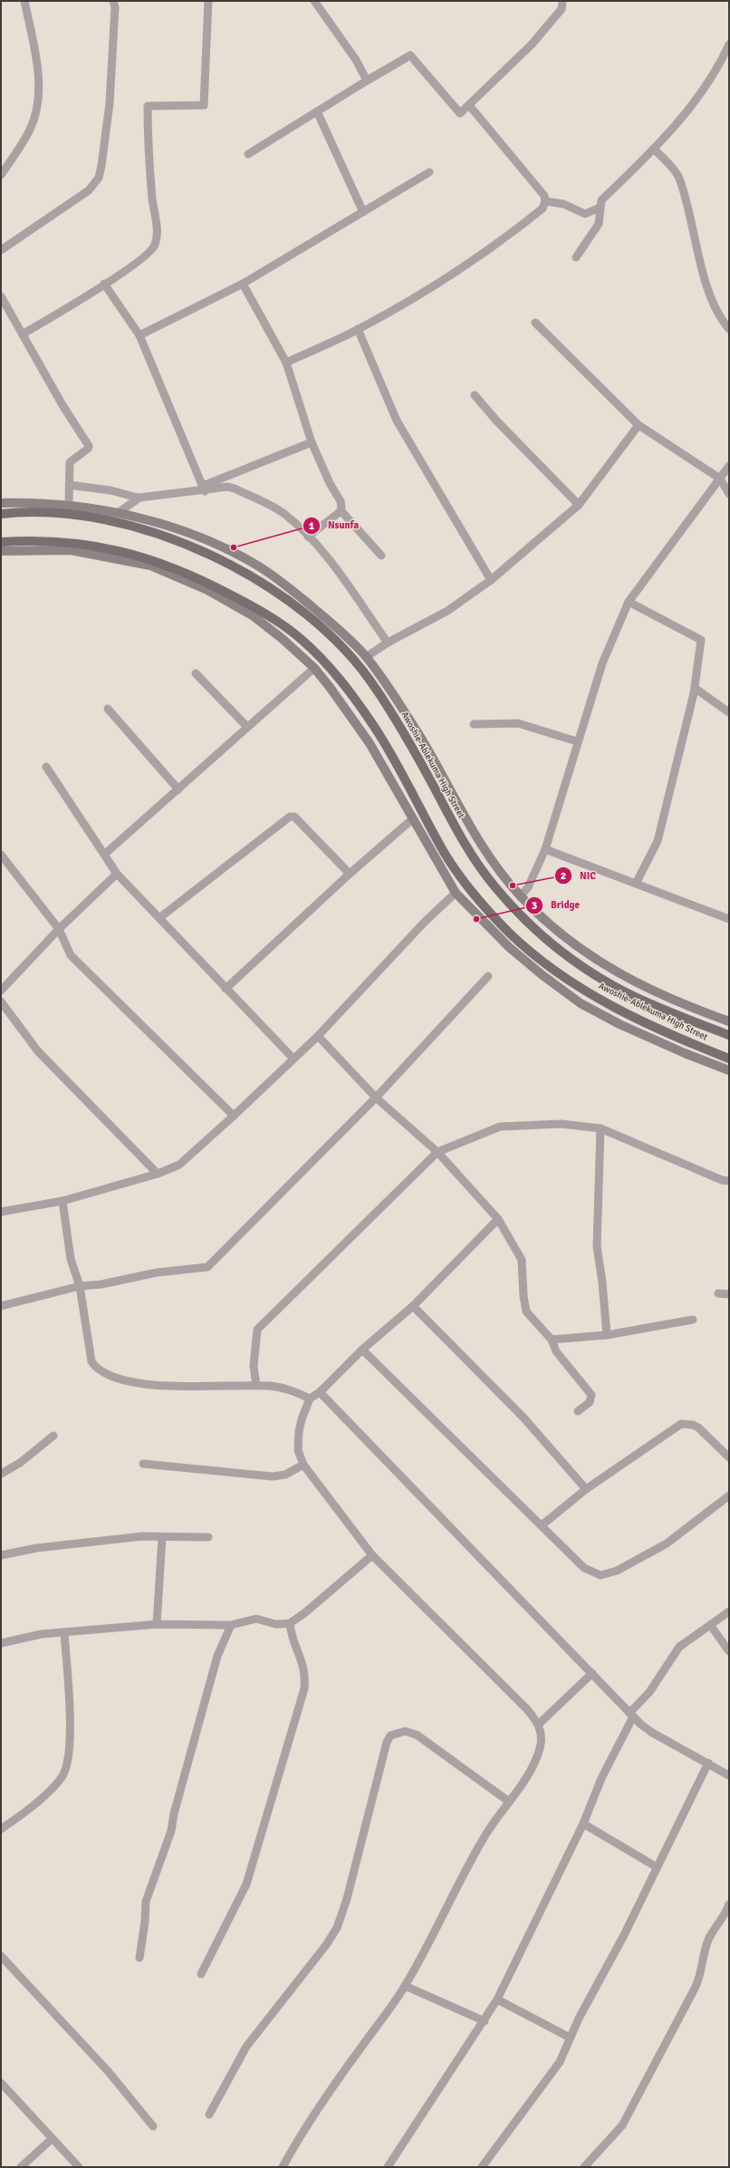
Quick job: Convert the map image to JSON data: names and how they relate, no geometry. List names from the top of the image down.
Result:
{
  "streets": {
    "main road": ["Awoshie-Ablekuma High Street"]
  },
  "places": ["Nsunfa", "NIC", "Bridge"]
}
